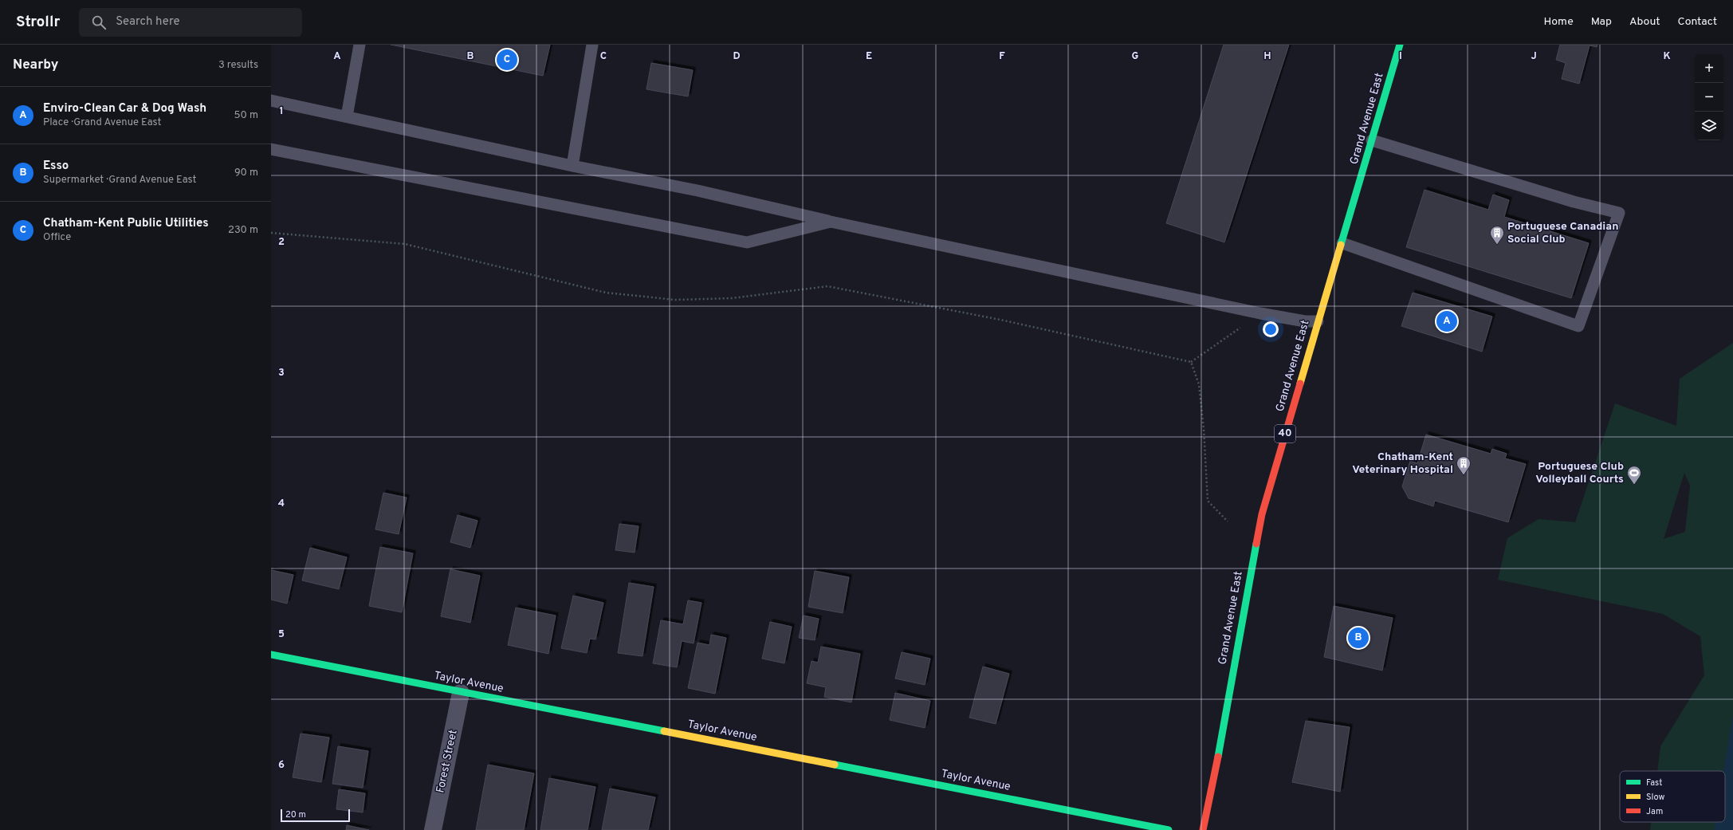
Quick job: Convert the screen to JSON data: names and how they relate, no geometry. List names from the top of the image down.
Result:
{
  "streets": {
    "street": [
      "Grand Avenue East",
      "40",
      "Taylor Avenue",
      "Forest Street"
    ]
  },
  "crossings": [
    ["Taylor Avenue", "Forest Street"]
  ],
  "places": {
    "building": ["Portuguese Canadian Social Club", "Chatham-Kent Veterinary Hospital"],
    "sports": ["Portuguese Club Volleyball Courts"]
  },
  "legend": ["Fast", "Slow", "Jam"],
  "scale_bar": "20 m",
  "page": {
    "header": "Strollr",
    "search": "Search here",
    "nav": [
      "Home",
      "Map",
      "About",
      "Contact"
    ],
    "heading": ["Nearby", "3 results"],
    "pins": ["C", "A", "B"],
    "map_buttons": ["+", "−"],
    "list": [
      {
        "mark": "A",
        "name": "Enviro-Clean Car & Dog Wash",
        "note": "Place · Grand Avenue East",
        "value": "50 m"
      },
      {
        "mark": "B",
        "name": "Esso",
        "note": "Supermarket · Grand Avenue East",
        "value": "90 m"
      },
      {
        "mark": "C",
        "name": "Chatham-Kent Public Utilities",
        "note": "Office",
        "value": "230 m"
      }
    ],
    "scale": "20 m"
  },
  "grid": {
    "columns": [
      "A",
      "B",
      "C",
      "D",
      "E",
      "F",
      "G",
      "H",
      "I",
      "J",
      "K"
    ],
    "rows": [
      "1",
      "2",
      "3",
      "4",
      "5",
      "6"
    ]
  }
}
